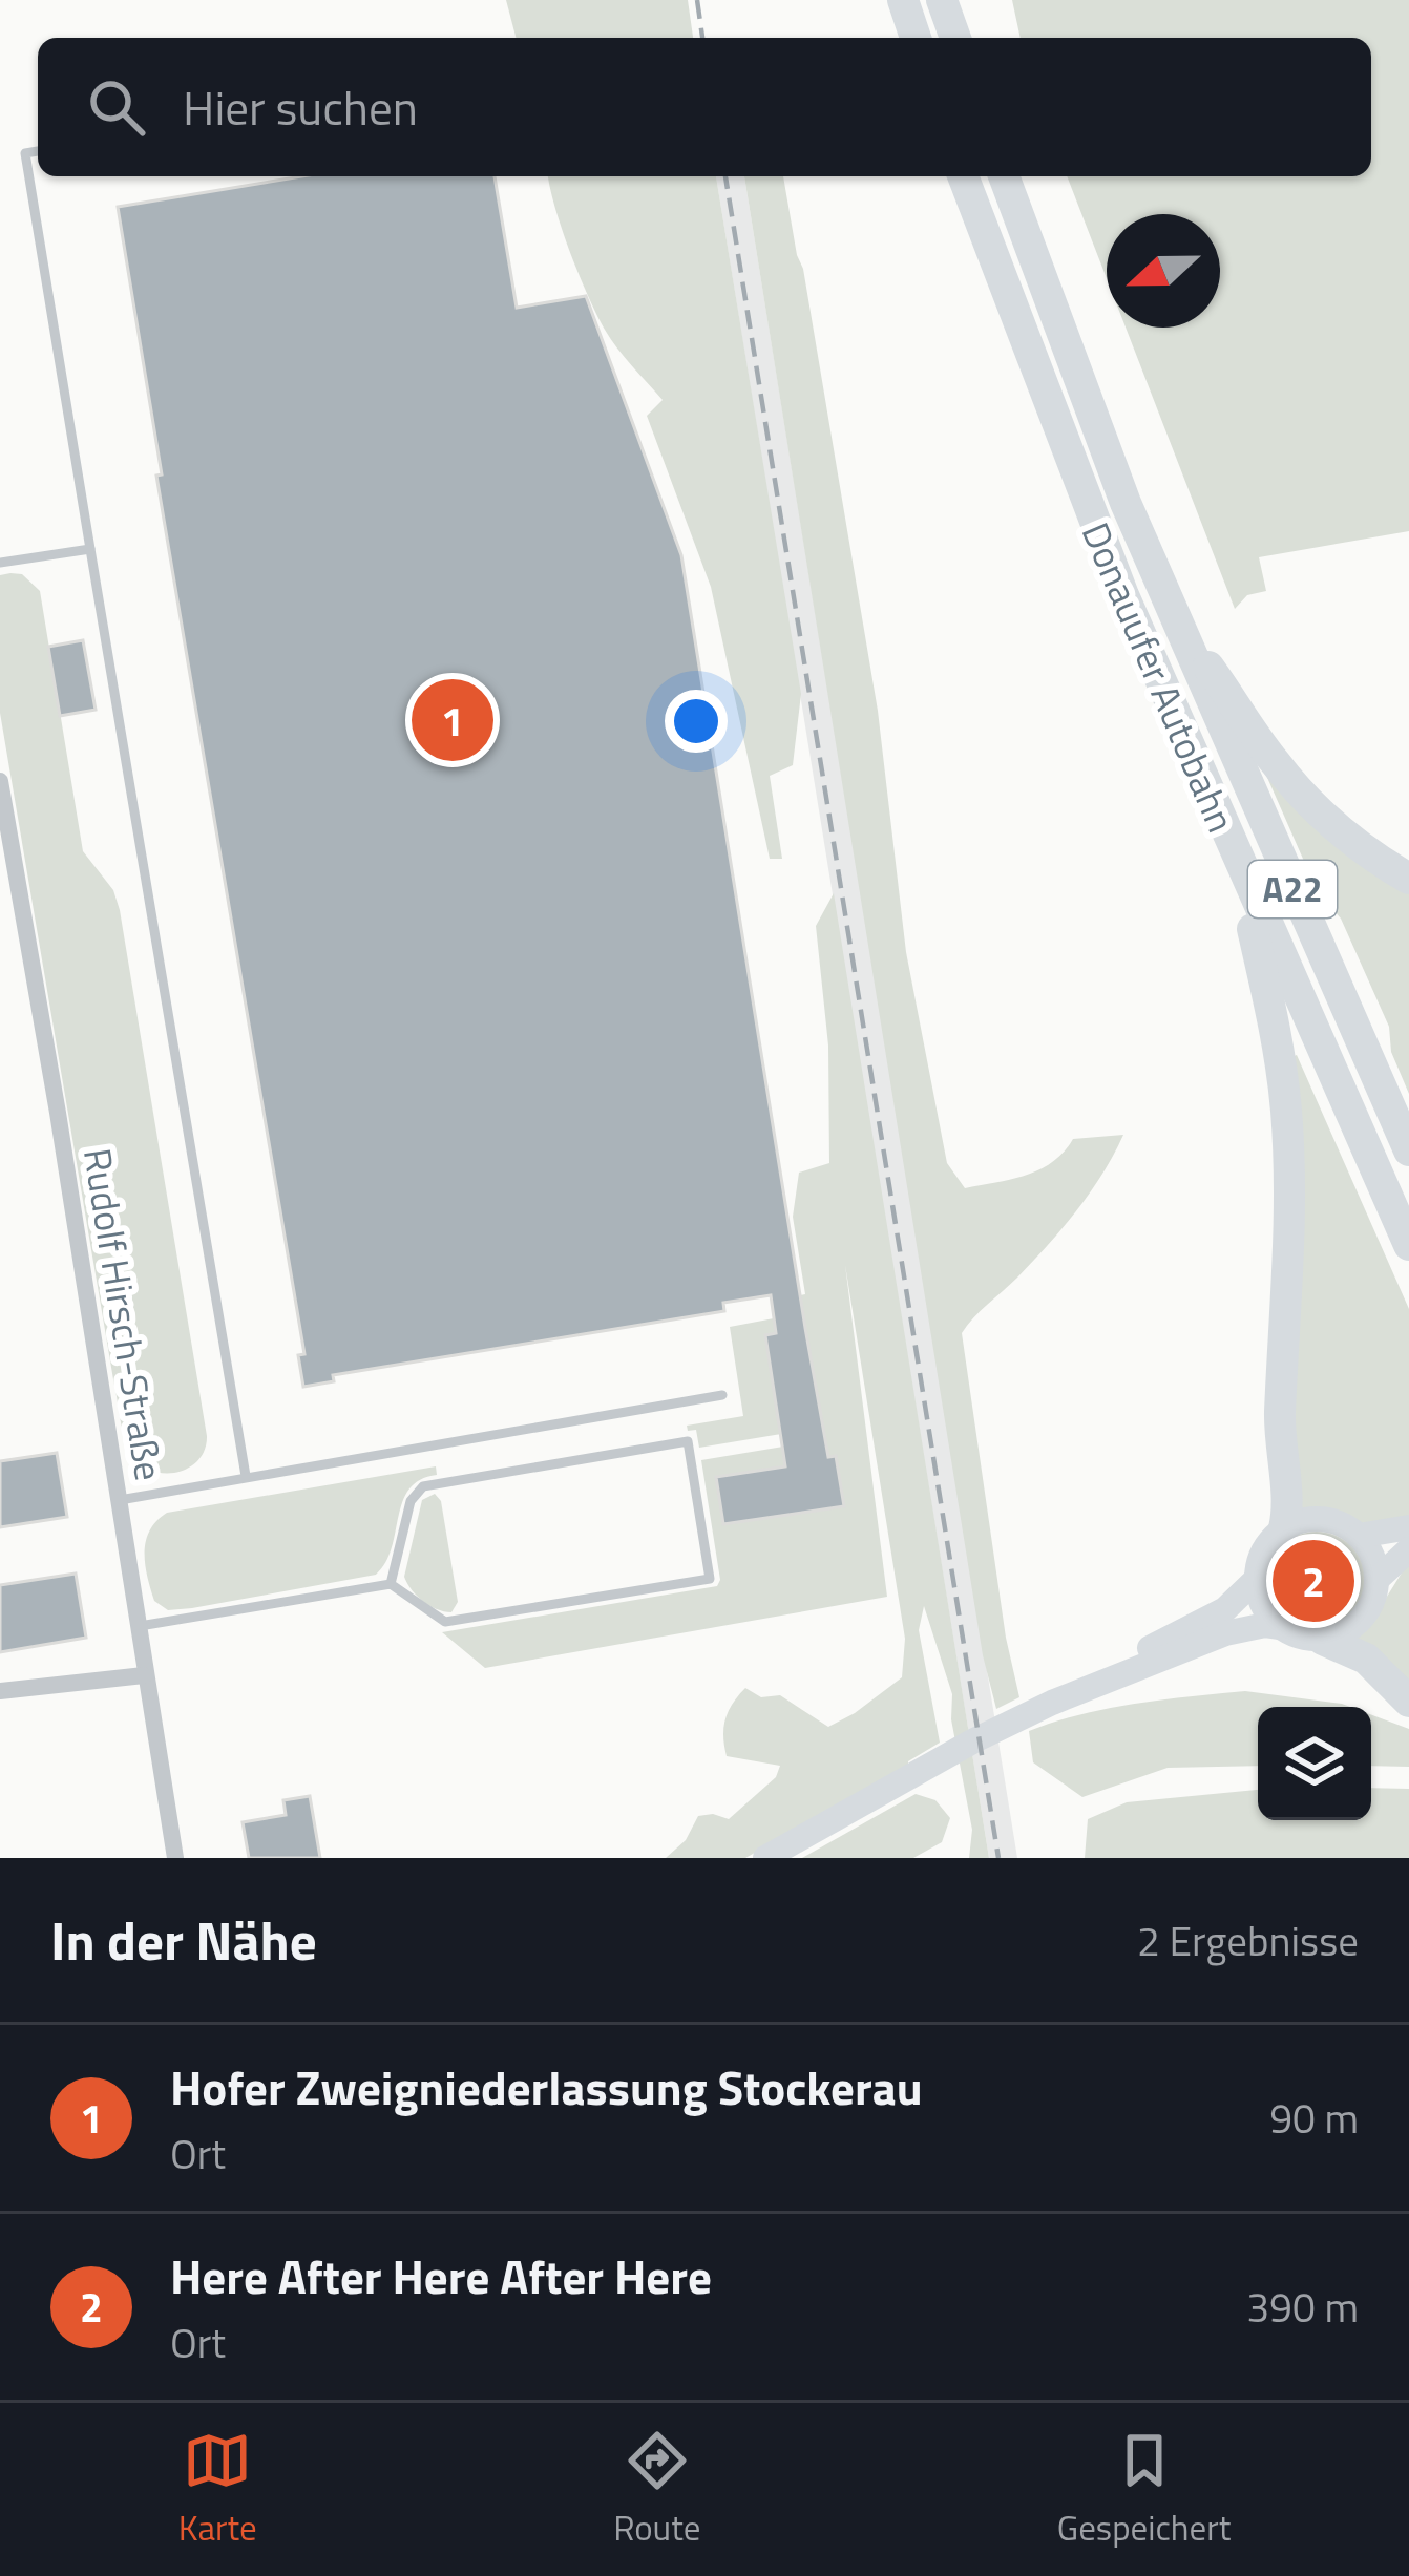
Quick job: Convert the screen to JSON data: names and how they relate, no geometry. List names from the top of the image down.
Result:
{
  "streets": {
    "highway": ["Donauufer Autobahn", "A22"],
    "street": ["Rudolf Hirsch-Straße"]
  },
  "north": "left",
  "page": {
    "search": "Hier suchen",
    "pins": ["1", "2"],
    "heading": ["In der Nähe", "2 Ergebnisse"],
    "list": [
      {
        "mark": "1",
        "name": "Hofer Zweigniederlassung Stockerau",
        "note": "Ort",
        "value": "90 m"
      },
      {
        "mark": "2",
        "name": "Here After Here After Here",
        "note": "Ort",
        "value": "390 m"
      }
    ],
    "nav": ["Karte", "Route", "Gespeichert"]
  }
}
